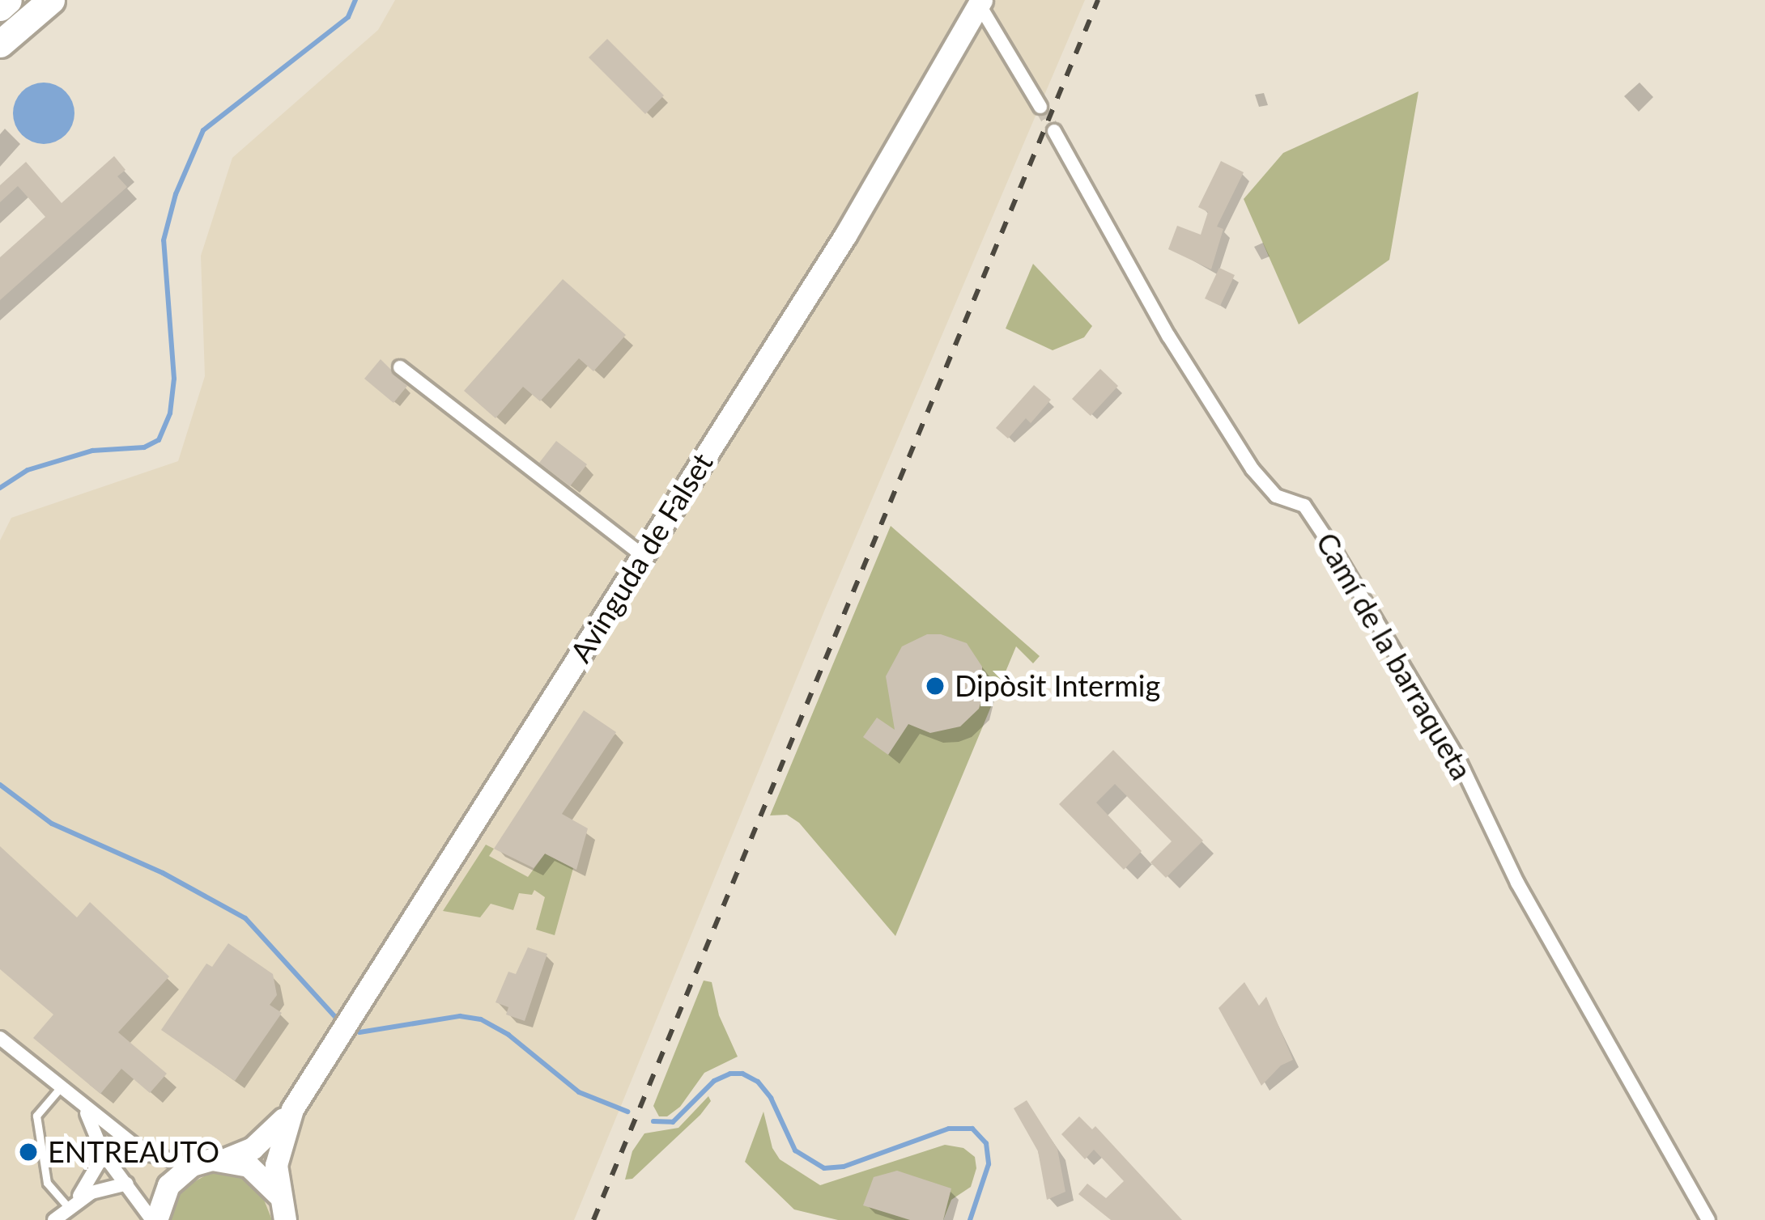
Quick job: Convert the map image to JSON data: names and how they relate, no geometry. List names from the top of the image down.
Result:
{
  "streets": {
    "main road": ["Avinguda de Falset"],
    "street": ["Camí de la barraqueta"]
  },
  "places": ["Dipòsit Intermig", "ENTREAUTO"]
}
